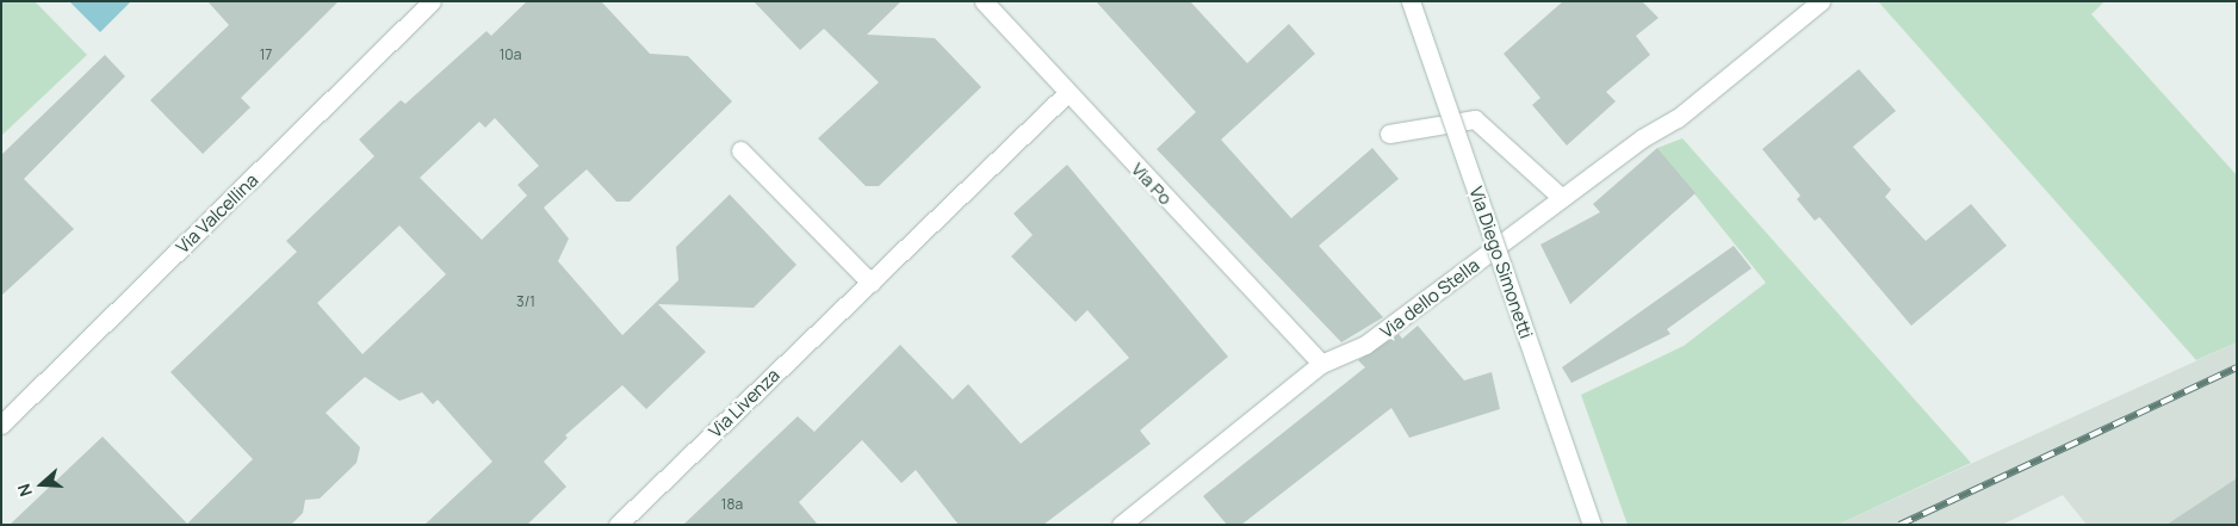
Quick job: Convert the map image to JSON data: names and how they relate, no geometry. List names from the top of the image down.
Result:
{
  "streets": {
    "street": [
      "Via Po",
      "Via Valcellina",
      "Via Diego Simonetti",
      "Via dello Stella",
      "Via Livenza"
    ]
  },
  "crossings": [
    ["Via Po", "Via dello Stella"],
    ["Via Po", "Via Livenza"]
  ],
  "house_numbers": [
    "17",
    "10a",
    "3/1",
    "18a"
  ],
  "north": "left"
}
